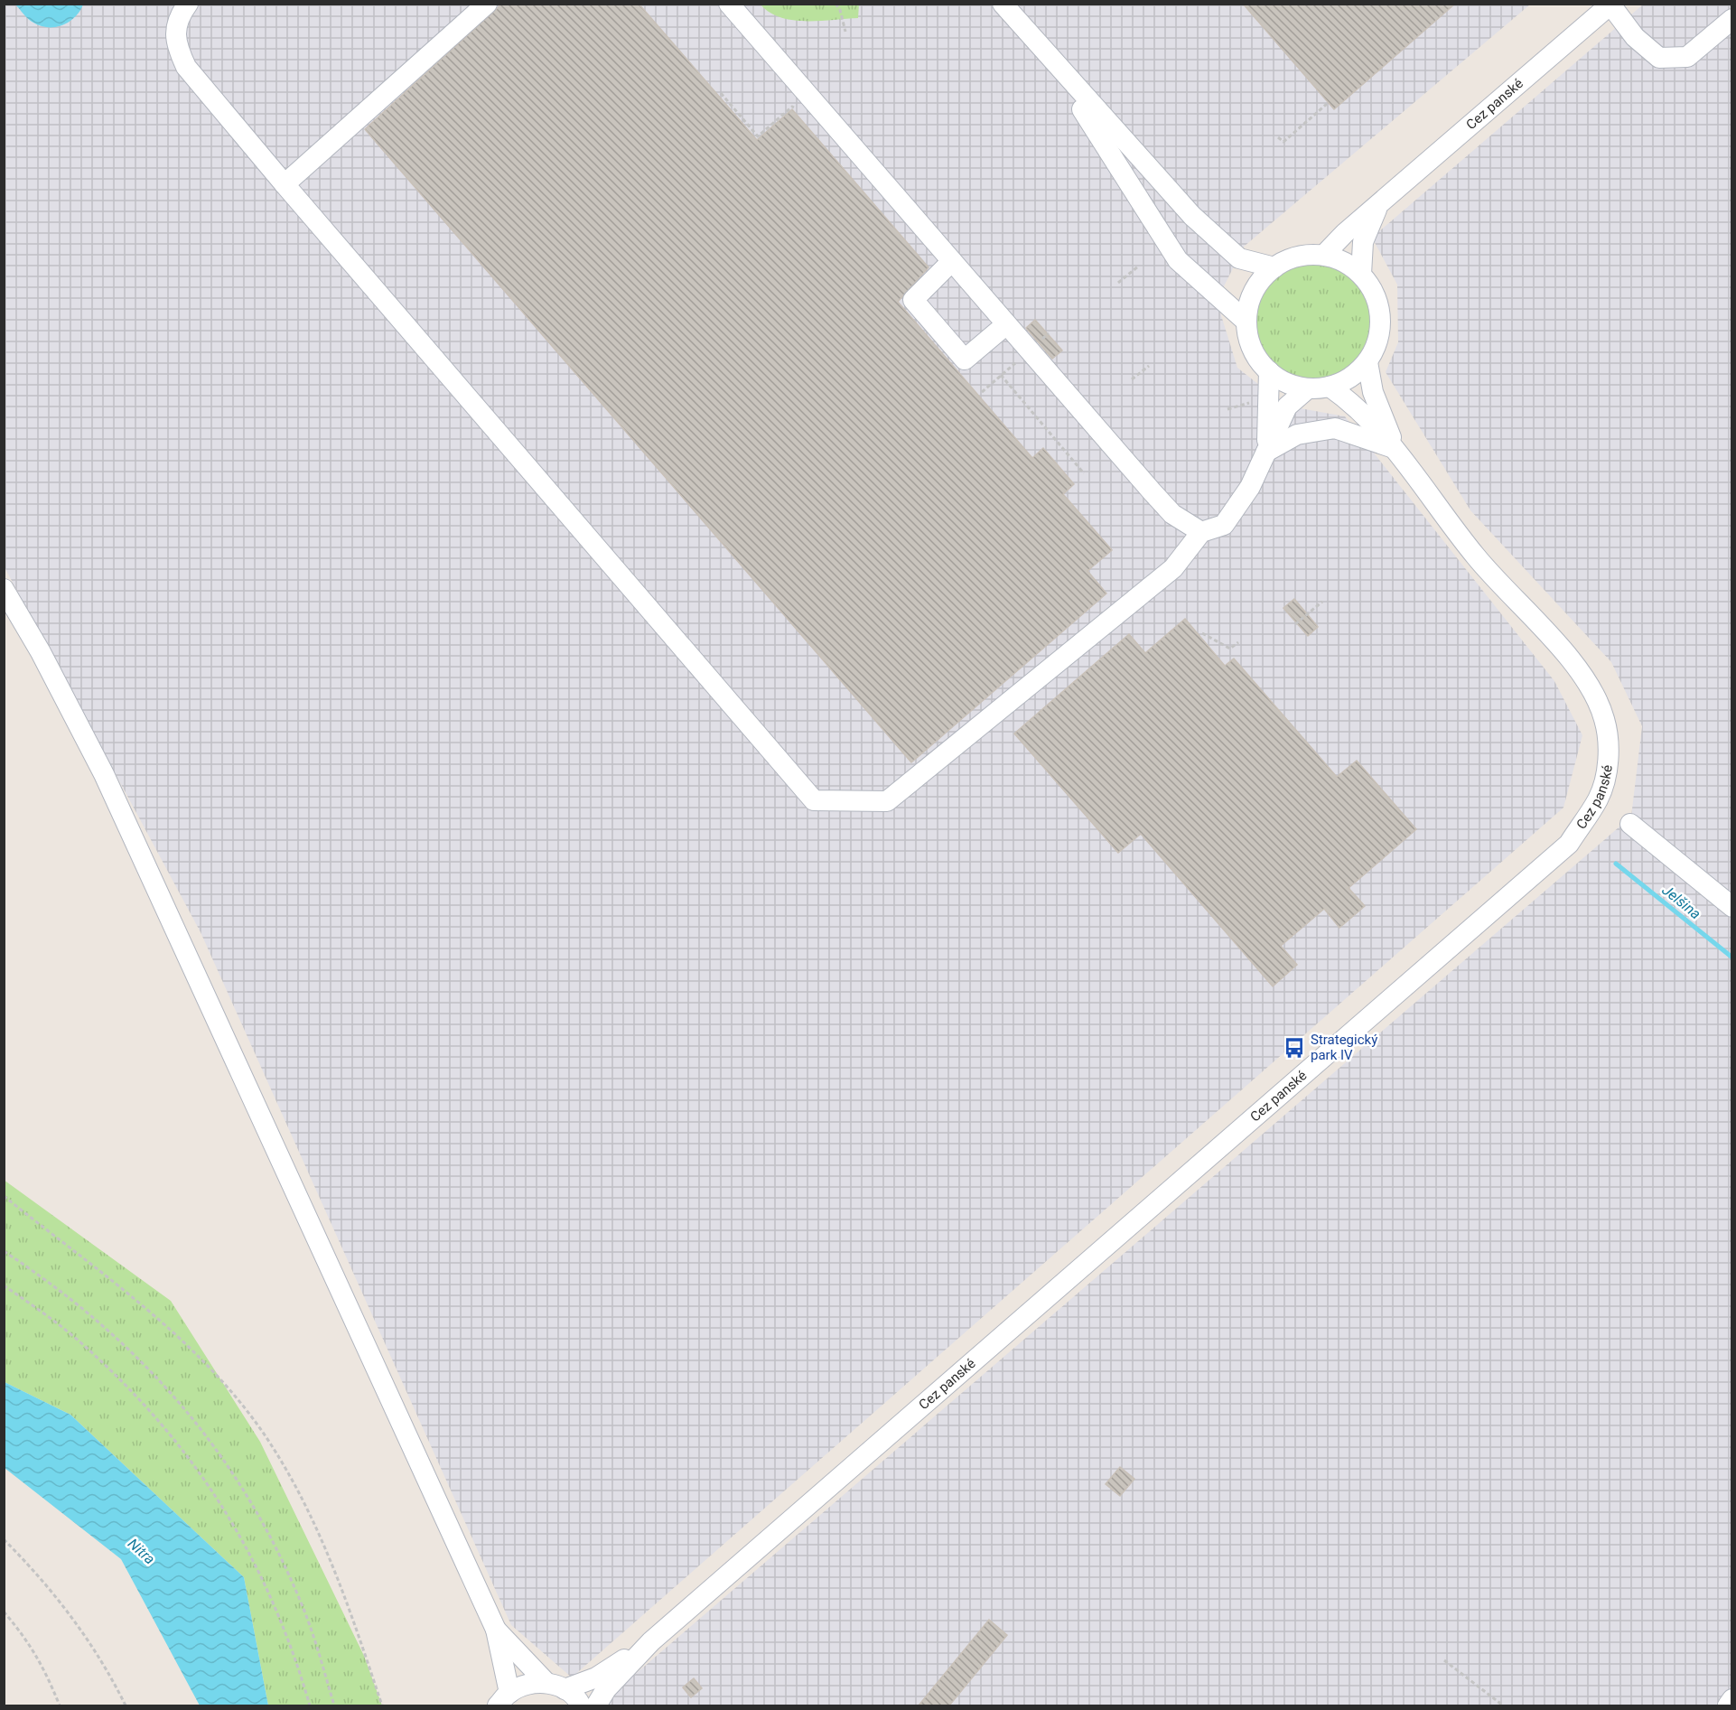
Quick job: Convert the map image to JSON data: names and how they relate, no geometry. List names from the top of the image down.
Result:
{
  "streets": {
    "street": ["Cez panské"]
  },
  "water": ["Jelšina", "Nitra"],
  "places": {
    "bus stop": ["Strategický park IV"]
  }
}
